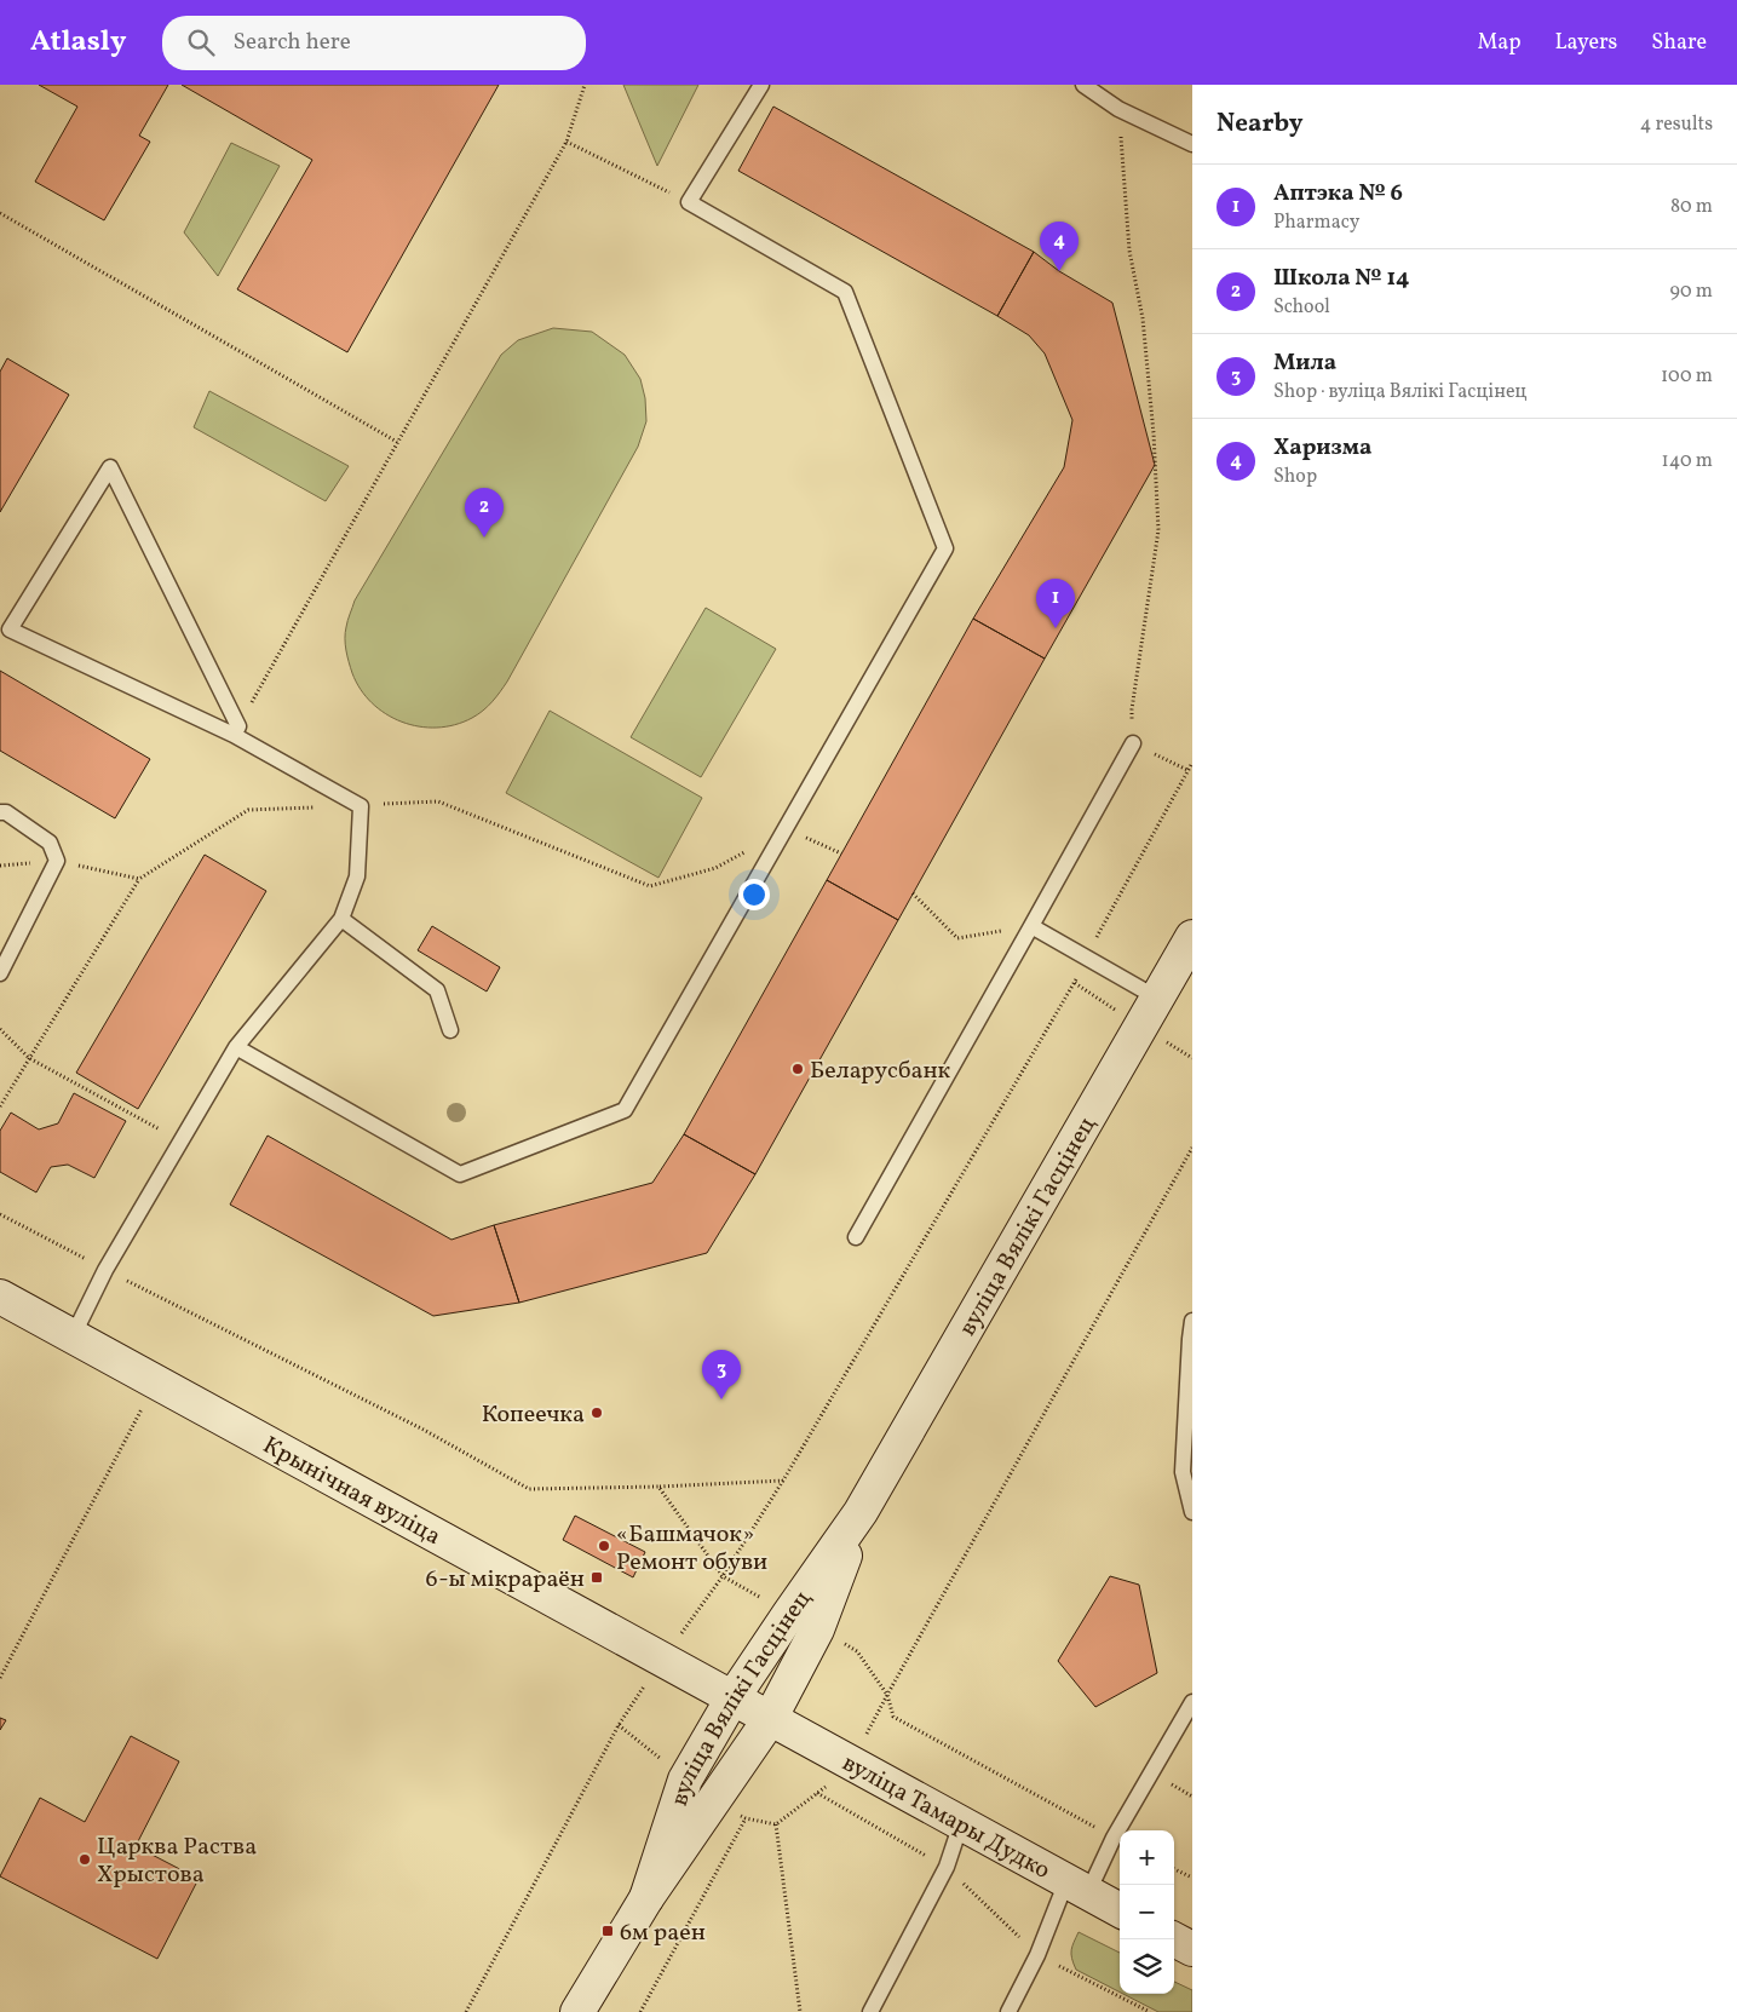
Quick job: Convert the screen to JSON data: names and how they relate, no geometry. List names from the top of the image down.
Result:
{
  "streets": {
    "main road": ["вуліца Вялікі Гасцінец", "Крынічная вуліца", "вуліца Тамары Дудко"]
  },
  "crossings": [
    ["вуліца Вялікі Гасцінец", "Крынічная вуліца"],
    ["вуліца Вялікі Гасцінец", "вуліца Тамары Дудко"],
    ["Крынічная вуліца", "вуліца Тамары Дудко"]
  ],
  "places": {
    "other": [
      "Беларусбанк",
      "Копеечка",
      "«Башмачок» Ремонт обуви",
      "Царква Раства Хрыстова"
    ],
    "transit": ["6-ы мікрараён", "6м раен"]
  },
  "page": {
    "header": "Atlasly",
    "search": "Search here",
    "nav": ["Map", "Layers", "Share"],
    "heading": ["Nearby", "4 results"],
    "list": [
      {
        "mark": "1",
        "name": "Аптэка № 6",
        "note": "Pharmacy",
        "value": "80 m"
      },
      {
        "mark": "2",
        "name": "Школа № 14",
        "note": "School",
        "value": "90 m"
      },
      {
        "mark": "3",
        "name": "Мила",
        "note": "Shop · вуліца Вялікі Гасцінец",
        "value": "100 m"
      },
      {
        "mark": "4",
        "name": "Харизма",
        "note": "Shop",
        "value": "140 m"
      }
    ],
    "pins": [
      "4",
      "2",
      "1",
      "3"
    ],
    "map_buttons": ["+", "−"]
  }
}
